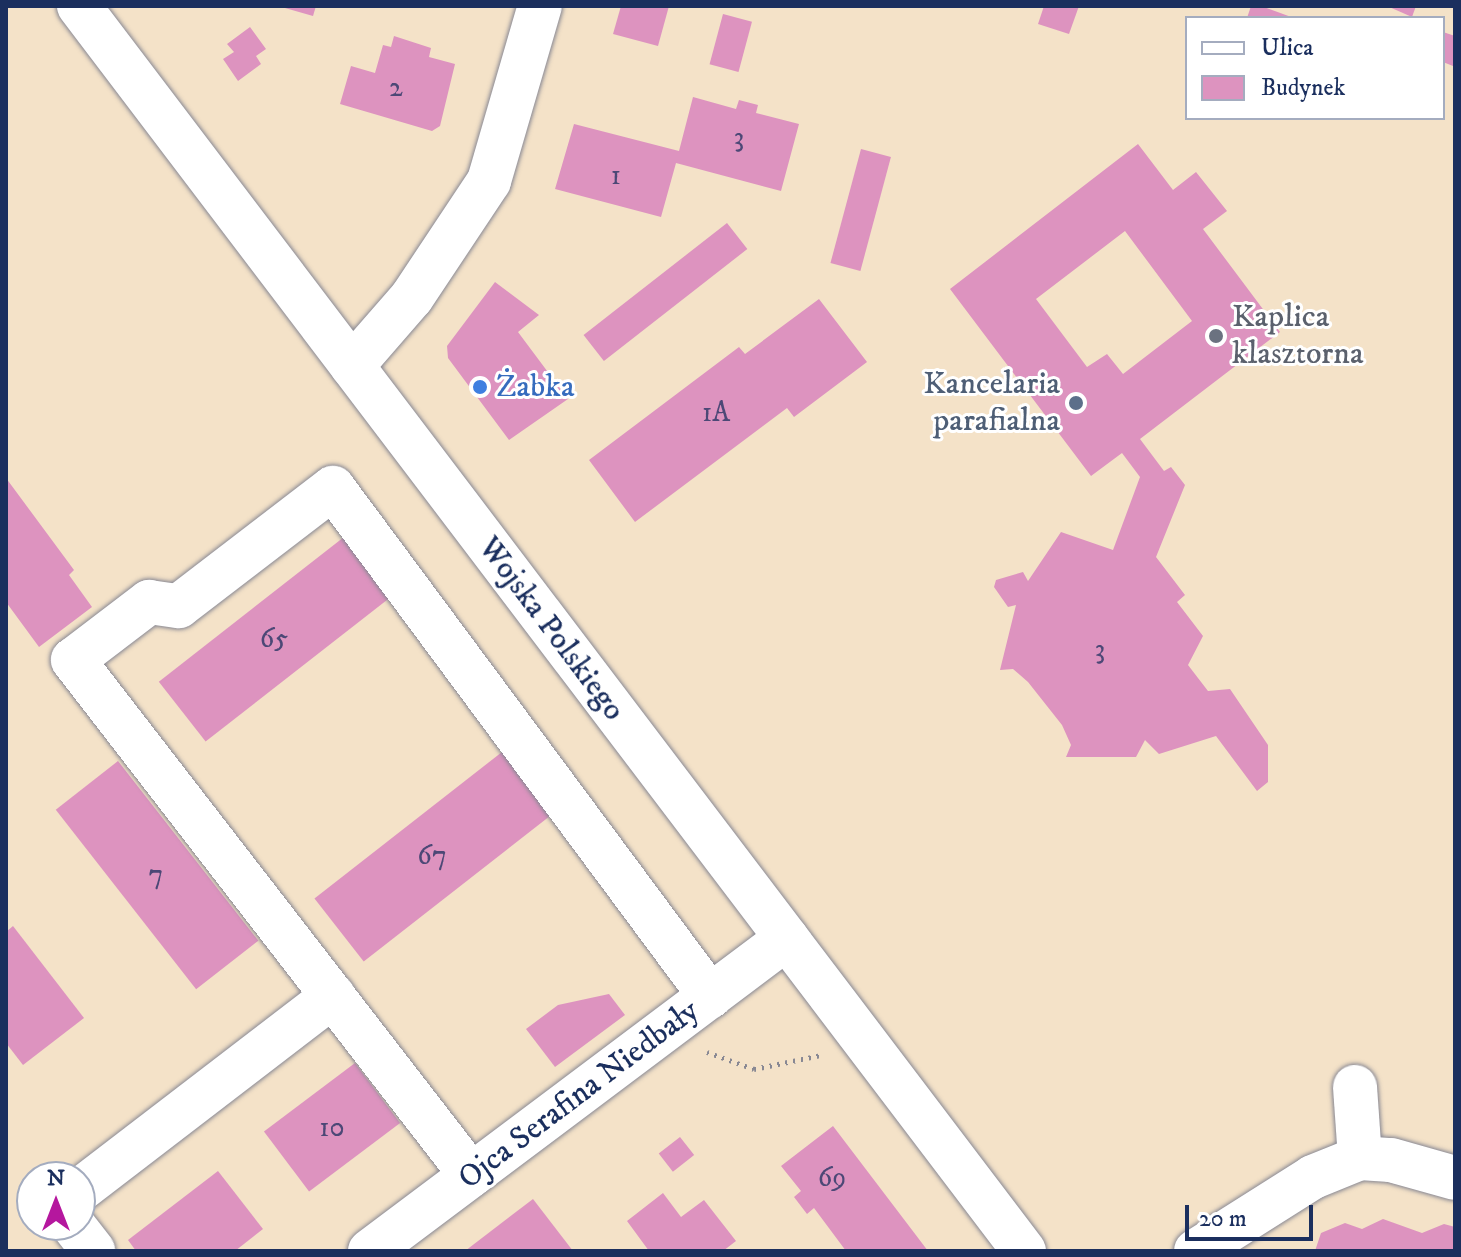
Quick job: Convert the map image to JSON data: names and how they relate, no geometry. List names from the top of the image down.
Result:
{
  "streets": {
    "main road": ["Wojska Polskiego", "Ojca Serafina Niedbały"]
  },
  "crossings": [
    ["Wojska Polskiego", "Ojca Serafina Niedbały"]
  ],
  "places": ["Kaplica klasztorna", "Żabka", "Kancelaria parafialna"],
  "house_numbers": [
    "2",
    "3",
    "1",
    "1A",
    "65",
    "3",
    "67",
    "7",
    "10",
    "69"
  ],
  "legend": ["Ulica", "Budynek"],
  "scale_bar": "20 m",
  "north": "top"
}
